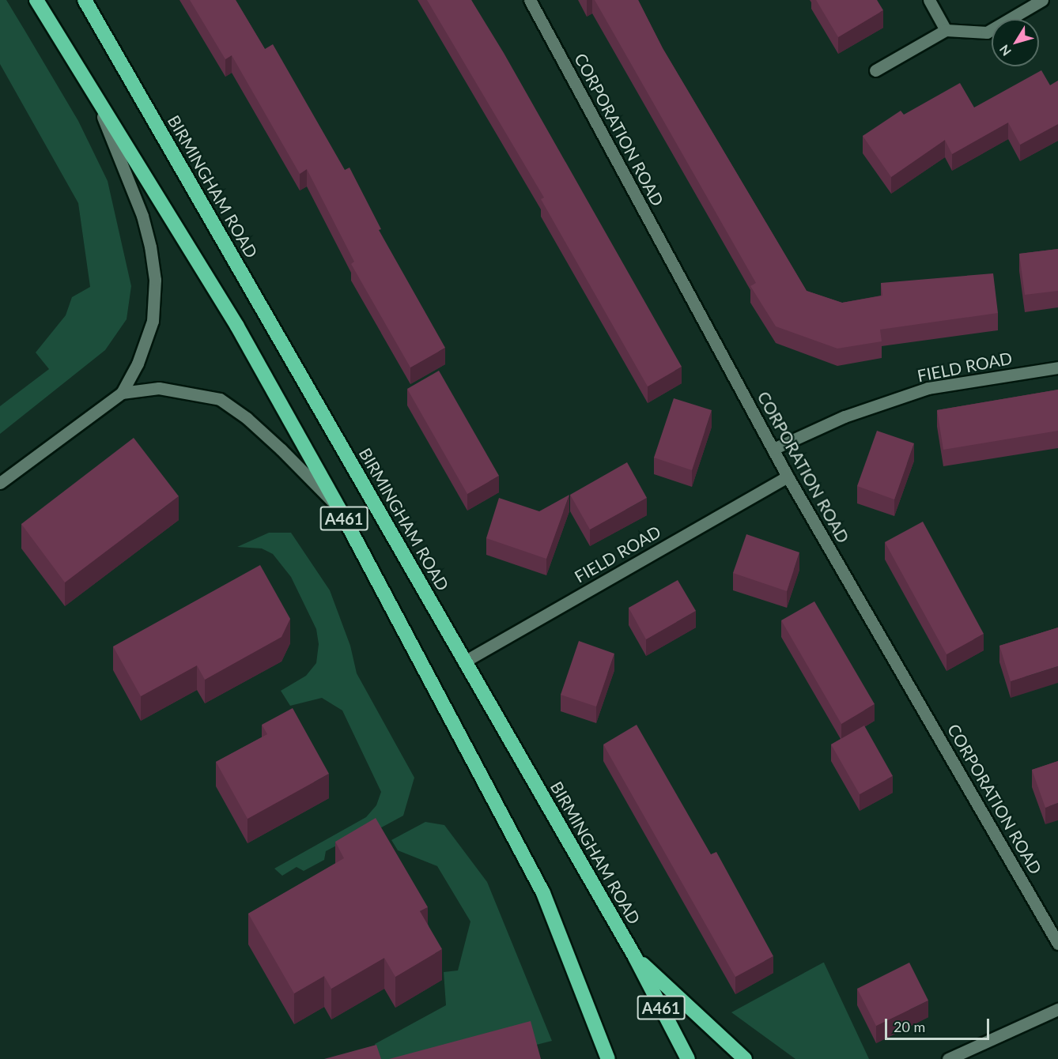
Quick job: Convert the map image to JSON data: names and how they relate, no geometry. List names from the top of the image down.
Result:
{
  "streets": {
    "highway": ["BIRMINGHAM ROAD", "A461"],
    "street": ["CORPORATION ROAD", "FIELD ROAD"]
  },
  "crossings": [
    ["CORPORATION ROAD", "FIELD ROAD"],
    ["BIRMINGHAM ROAD", "FIELD ROAD"]
  ],
  "scale_bar": "20 m",
  "north": "bottom left"
}
